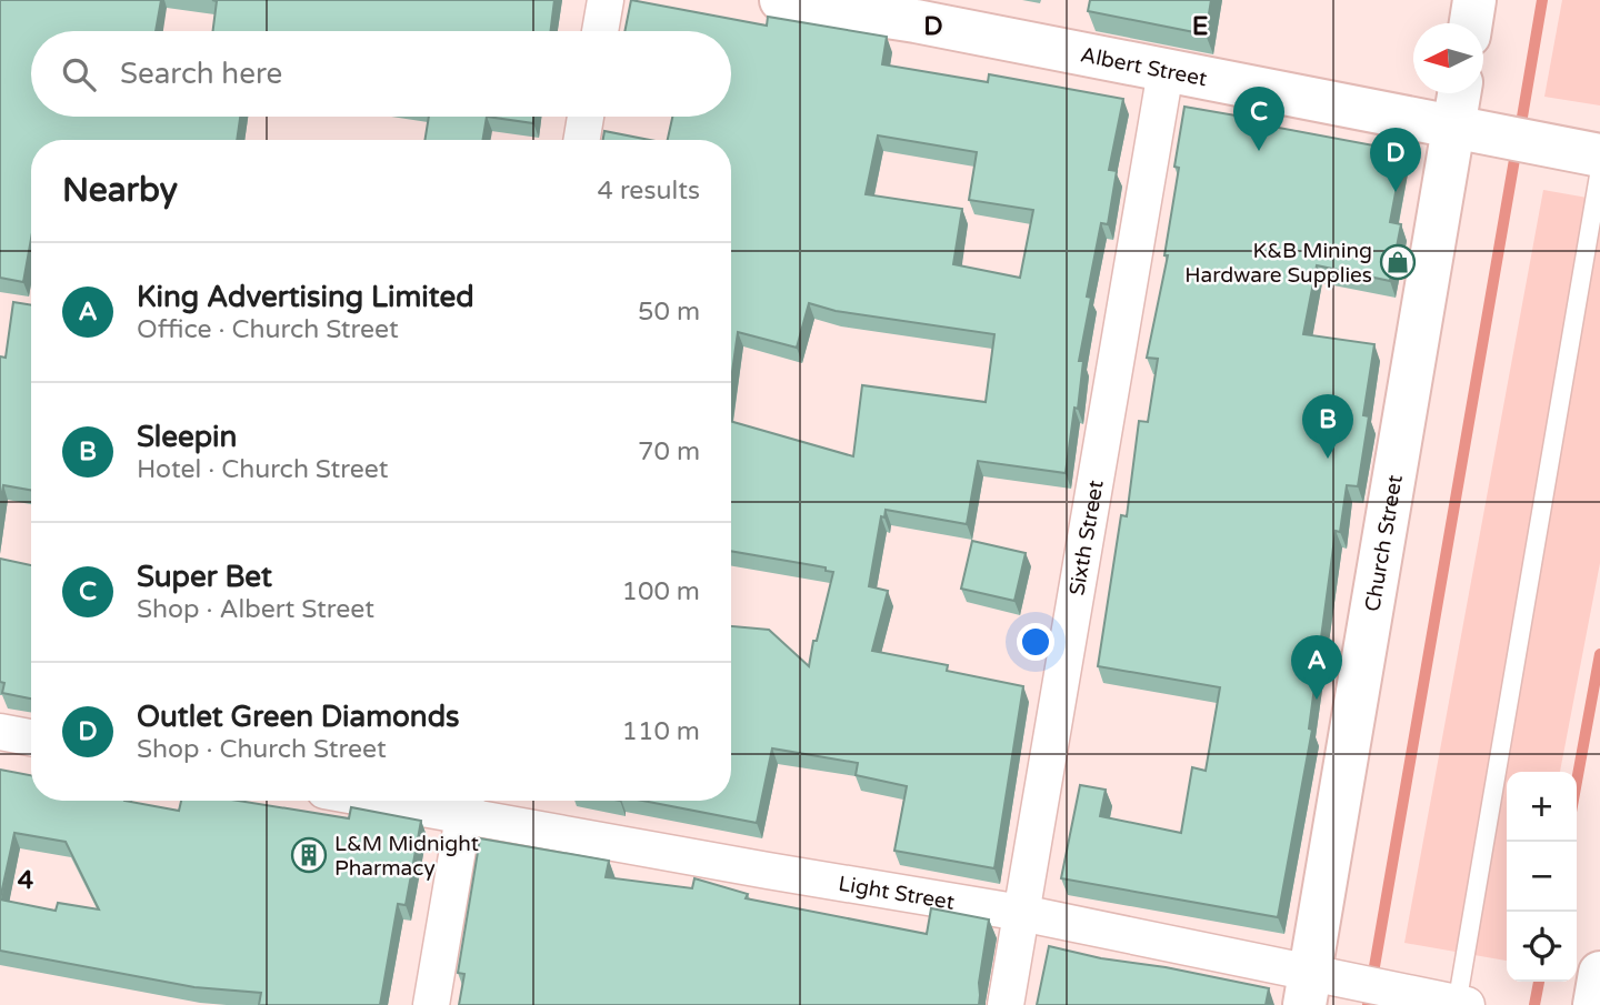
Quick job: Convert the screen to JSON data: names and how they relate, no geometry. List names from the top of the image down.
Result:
{
  "streets": {
    "street": [
      "Albert Street",
      "Sixth Street",
      "Church Street",
      "Light Street"
    ]
  },
  "crossings": [
    ["Albert Street", "Sixth Street"],
    ["Albert Street", "Church Street"],
    ["Sixth Street", "Light Street"],
    ["Church Street", "Light Street"]
  ],
  "places": {
    "shop": ["K&B Mining Hardware Supplies"],
    "building": ["L&M Midnight Pharmacy"]
  },
  "north": "left",
  "page": {
    "search": "Search here",
    "pins": [
      "C",
      "D",
      "B",
      "A"
    ],
    "heading": ["Nearby", "4 results"],
    "list": [
      {
        "mark": "A",
        "name": "King Advertising Limited",
        "note": "Office · Church Street",
        "value": "50 m"
      },
      {
        "mark": "B",
        "name": "Sleepin",
        "note": "Hotel · Church Street",
        "value": "70 m"
      },
      {
        "mark": "C",
        "name": "Super Bet",
        "note": "Shop · Albert Street",
        "value": "100 m"
      },
      {
        "mark": "D",
        "name": "Outlet Green Diamonds",
        "note": "Shop · Church Street",
        "value": "110 m"
      }
    ],
    "map_buttons": ["+", "−"]
  },
  "grid": {
    "columns": ["D", "E"],
    "rows": ["4"]
  }
}
